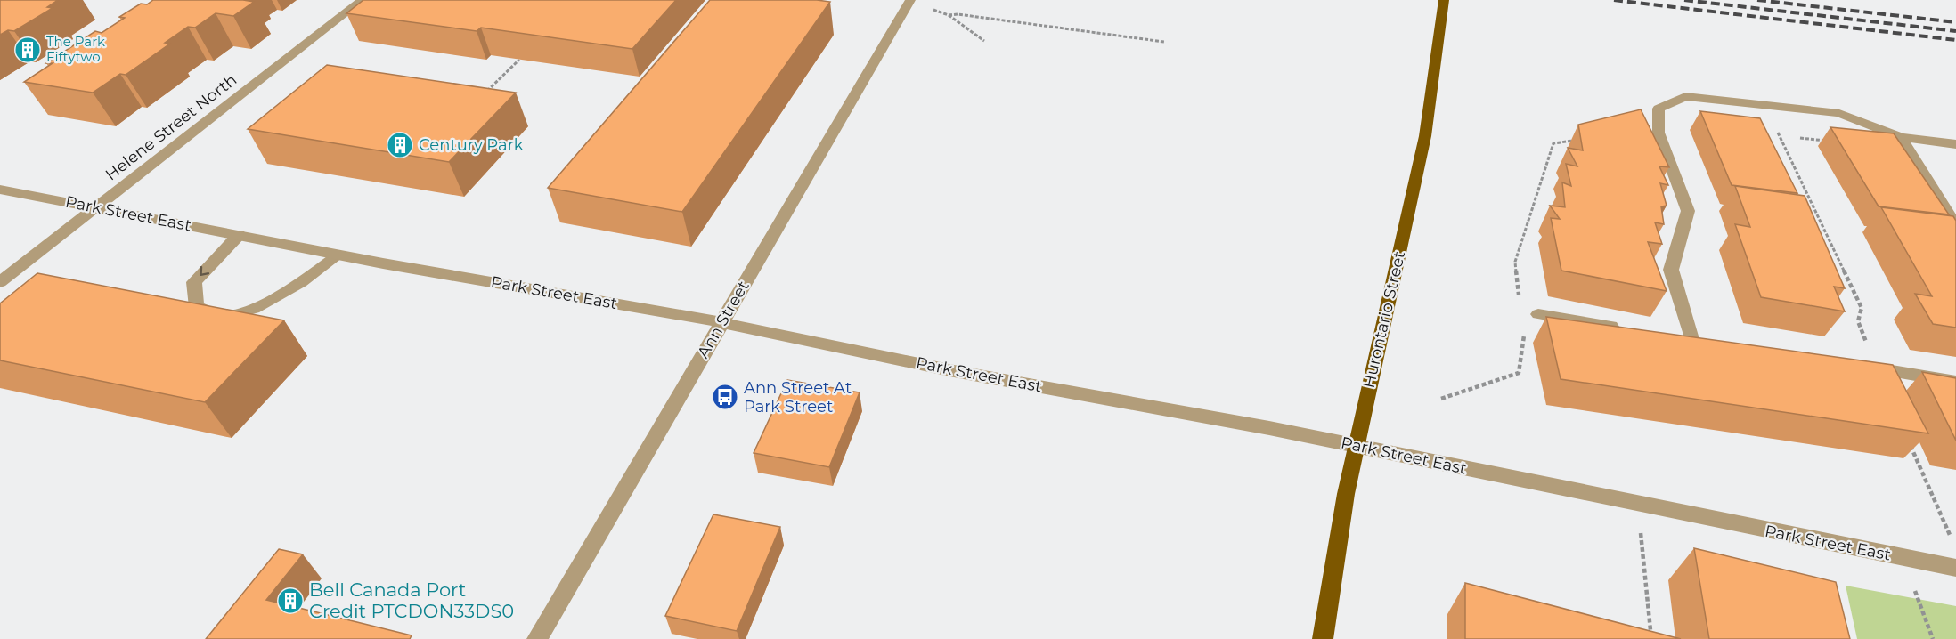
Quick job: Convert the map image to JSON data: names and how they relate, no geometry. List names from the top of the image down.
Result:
{
  "streets": {
    "main road": ["Hurontario Street"],
    "street": ["Helene Street North", "Park Street East", "Ann Street"]
  },
  "crossings": [
    ["Helene Street North", "Park Street East"],
    ["Park Street East", "Ann Street"],
    ["Park Street East", "Hurontario Street"]
  ],
  "places": {
    "building": ["The Park Fiftytwo", "Century Park", "Bell Canada Port Credit PTCDON33DS0"],
    "bus stop": ["Ann Street At Park Street"]
  }
}
